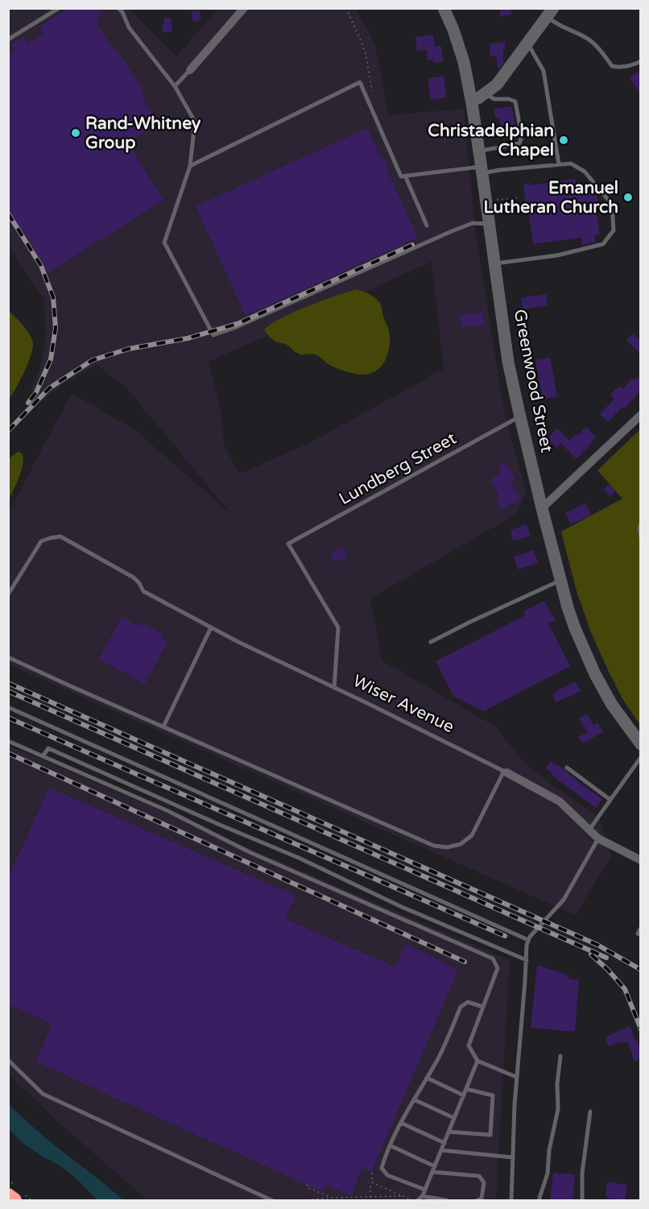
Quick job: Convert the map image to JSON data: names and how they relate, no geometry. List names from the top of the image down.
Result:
{
  "streets": {
    "main road": ["Greenwood Street"],
    "street": ["Wiser Avenue"],
    "lane": ["Lundberg Street"]
  },
  "crossings": [
    ["Greenwood Street", "Lundberg Street"],
    ["Lundberg Street", "Wiser Avenue"]
  ],
  "places": ["Rand-Whitney Group", "Christadelphian Chapel", "Emanuel Lutheran Church"]
}
